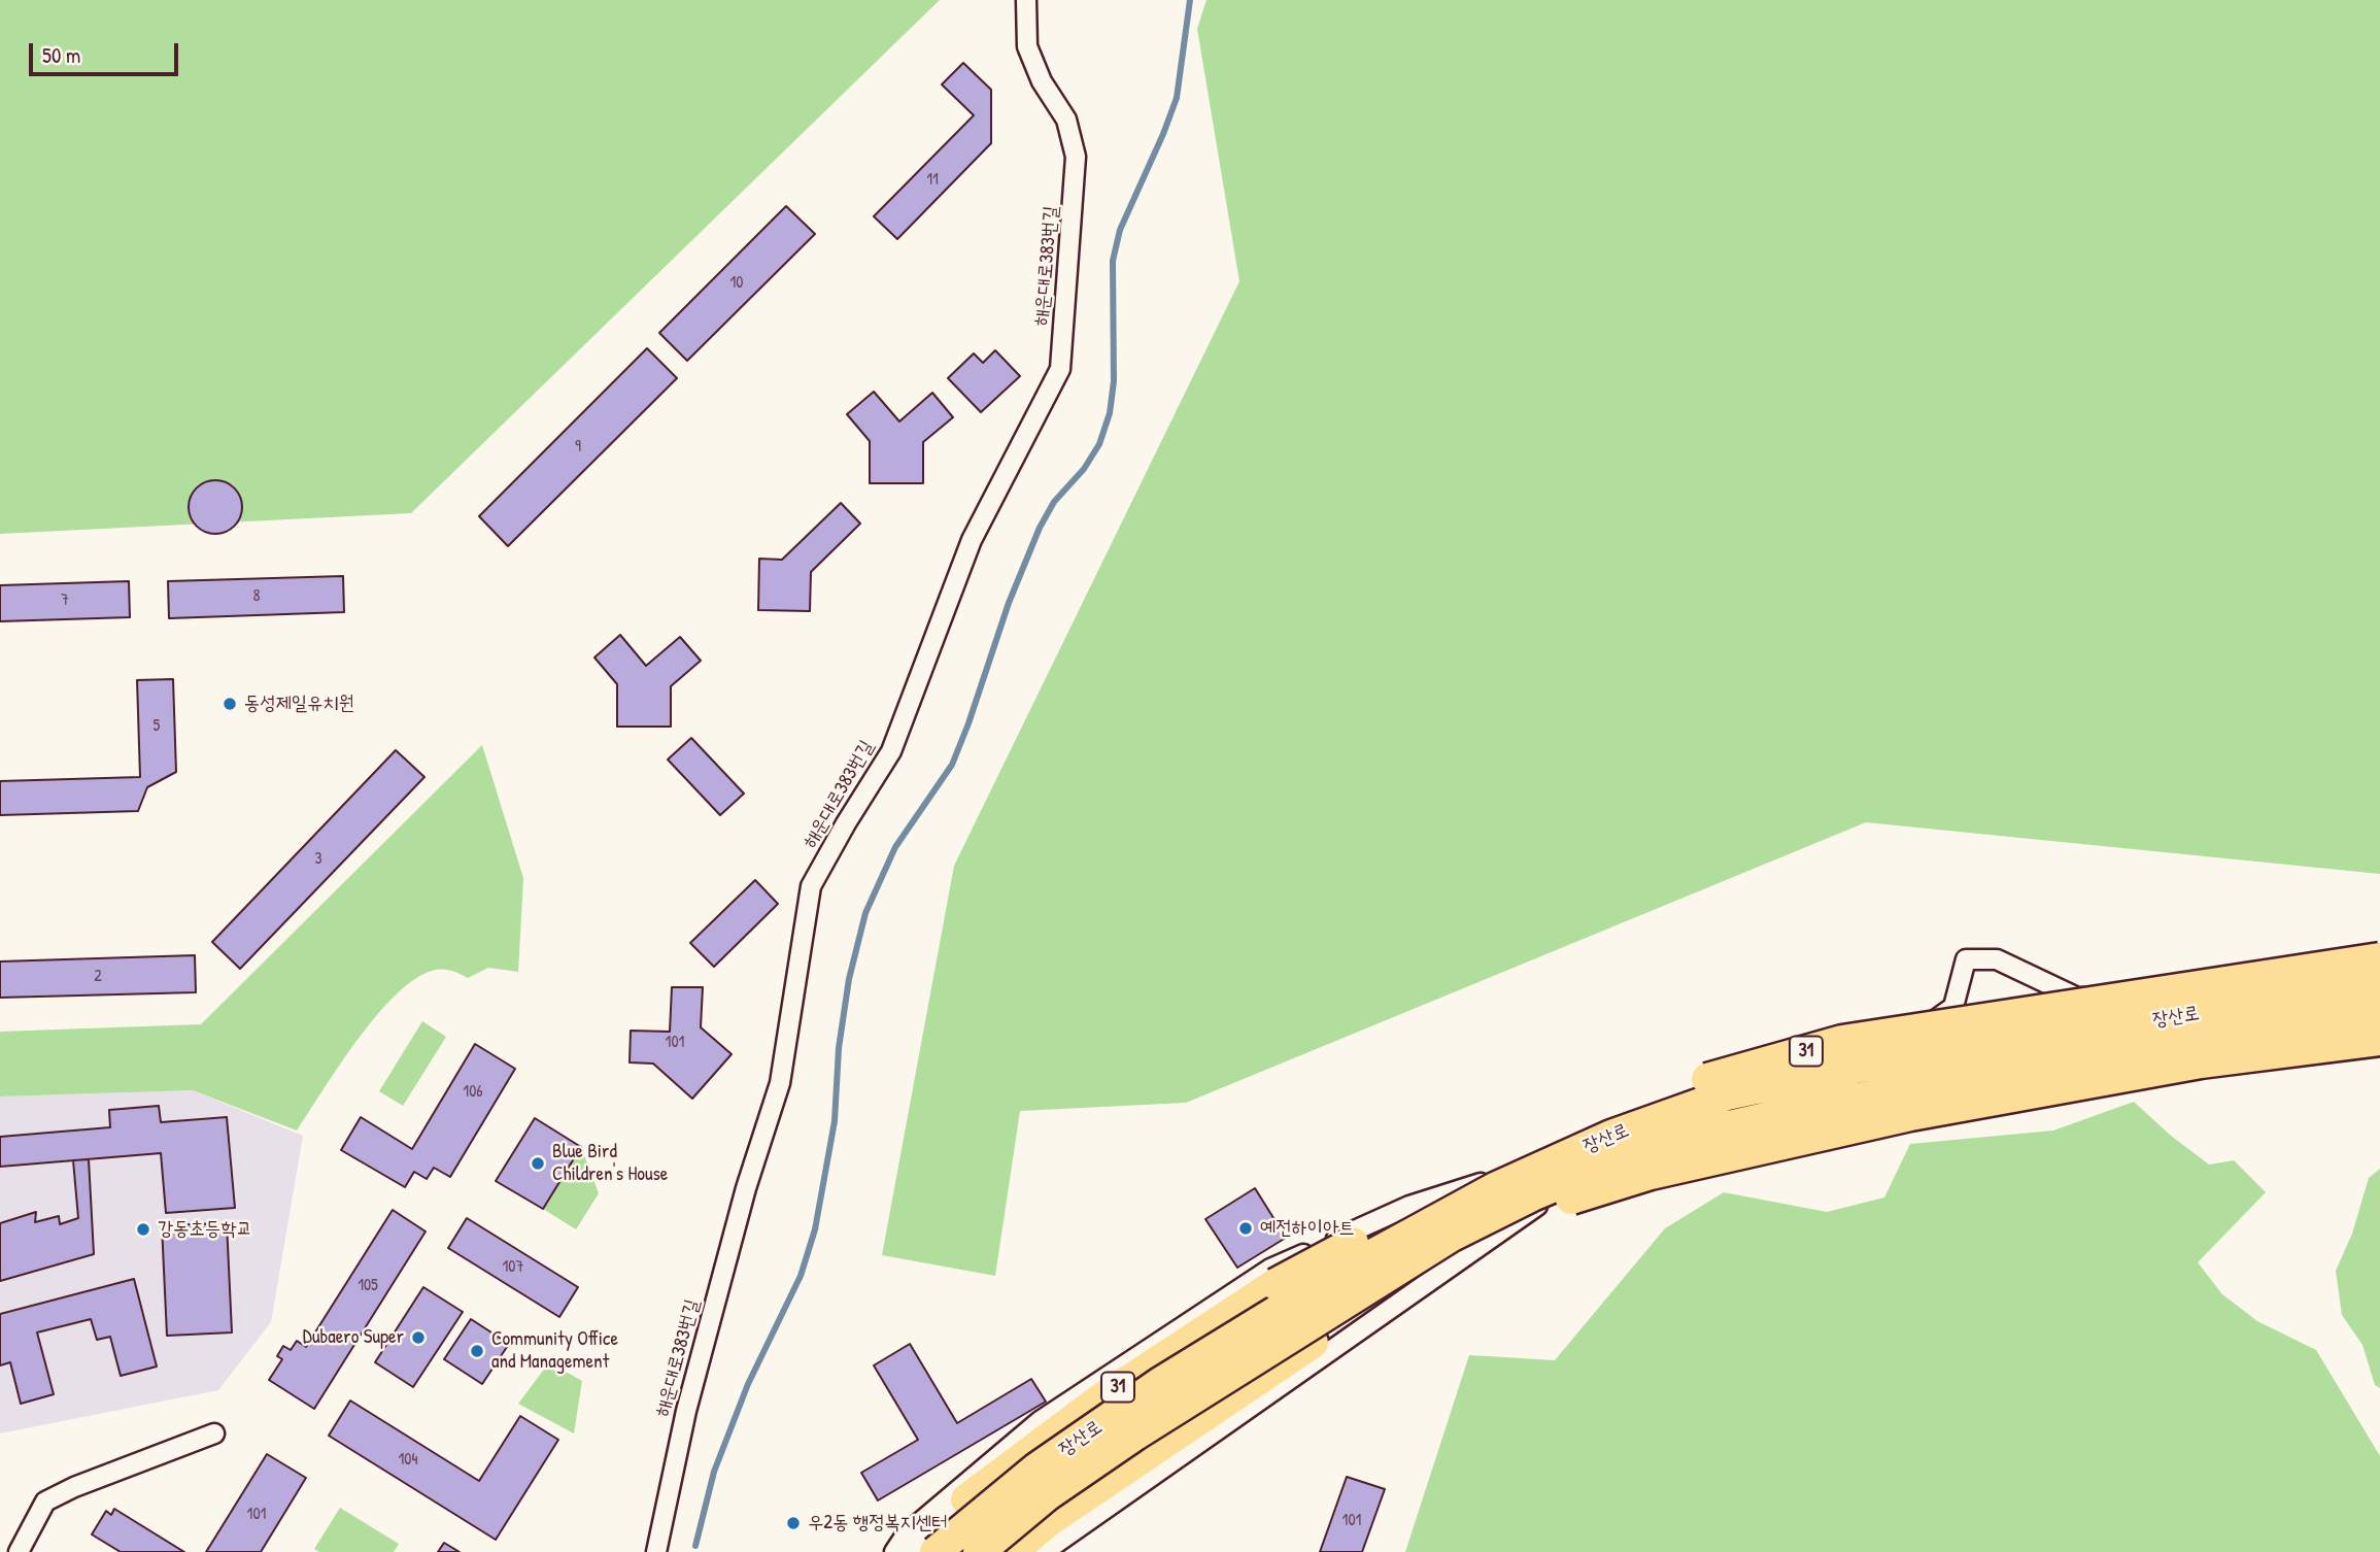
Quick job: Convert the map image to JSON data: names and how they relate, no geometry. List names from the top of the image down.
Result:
{
  "streets": {
    "highway": ["장산로", "31"],
    "street": ["해운대로383번길"]
  },
  "places": [
    "동성제일유치원",
    "Blue Bird Children's House",
    "예전하이아트",
    "강동초등학교",
    "Dubaero Super",
    "Community Office and Management",
    "우2동 행정복지센터"
  ],
  "house_numbers": [
    "11",
    "10",
    "9",
    "8",
    "7",
    "5",
    "3",
    "2",
    "101",
    "106",
    "107",
    "105",
    "104",
    "101",
    "101"
  ],
  "scale_bar": "50 m"
}
